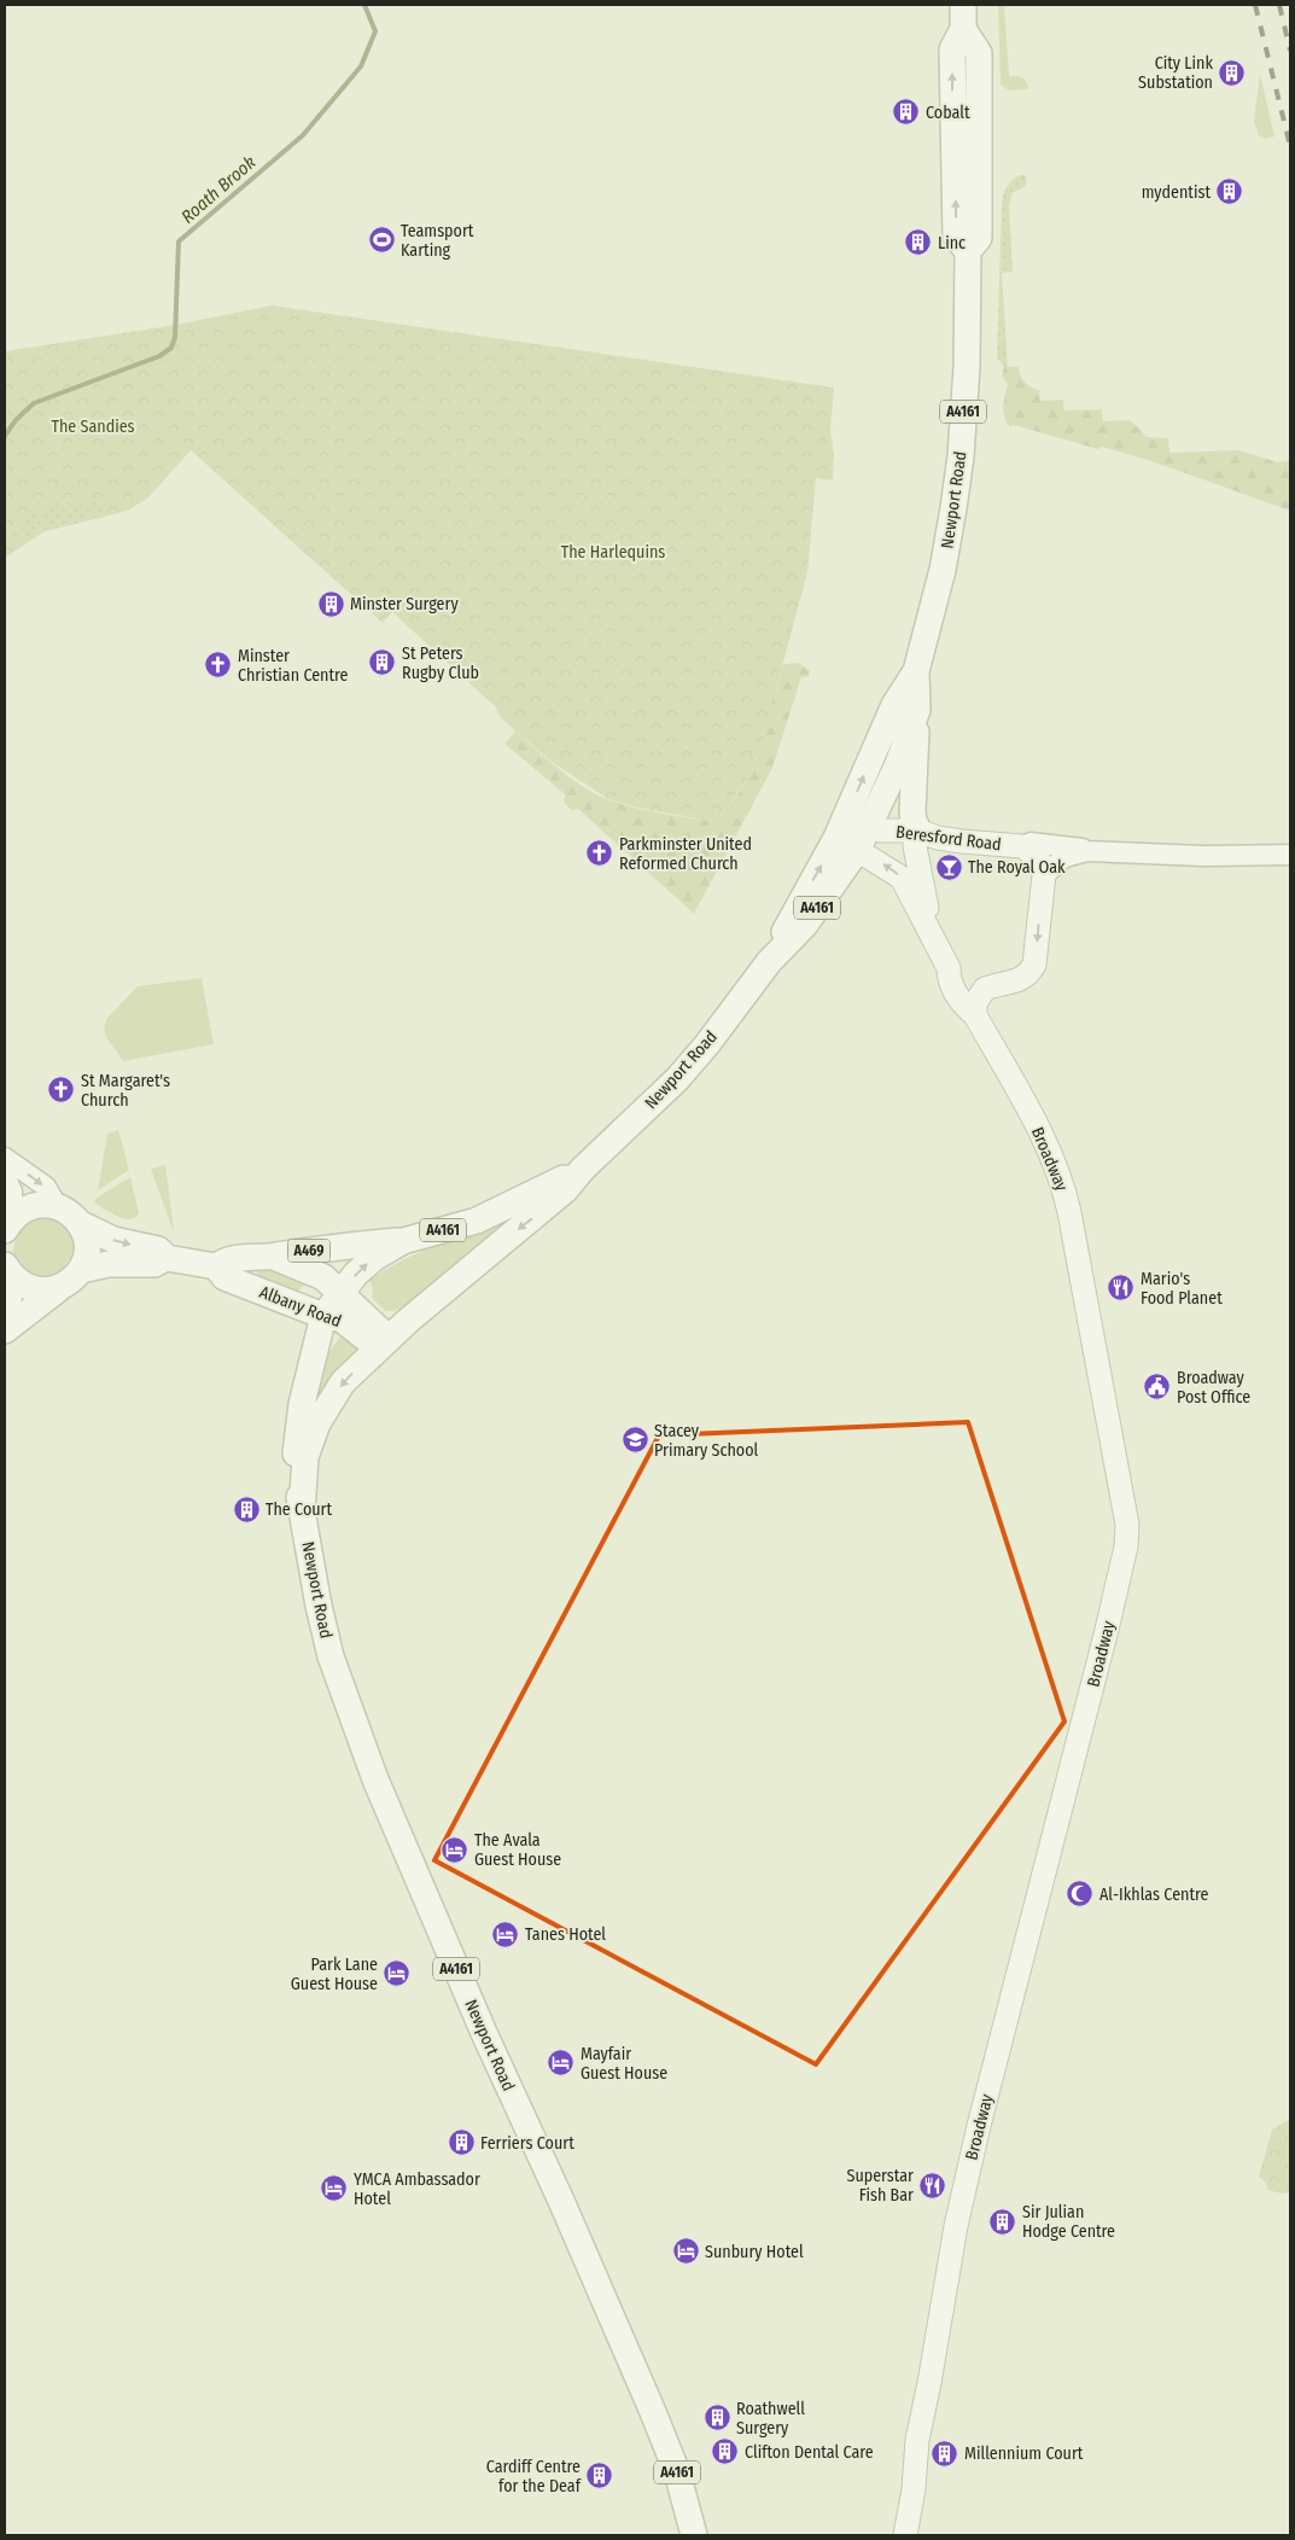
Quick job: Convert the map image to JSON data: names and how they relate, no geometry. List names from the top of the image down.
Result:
{
  "streets": {
    "main road": [
      "A4161",
      "Newport Road",
      "Beresford Road",
      "Broadway",
      "A469",
      "Albany Road"
    ]
  },
  "crossings": [
    ["Newport Road", "Beresford Road"],
    ["Newport Road", "Broadway"],
    ["Newport Road", "Albany Road"],
    ["Beresford Road", "Broadway"],
    ["A469", "Albany Road"]
  ],
  "water": ["Roath Brook"],
  "parks": ["The Sandies", "The Harlequins"],
  "places": {
    "building": [
      "City Link Substation",
      "Cobalt",
      "mydentist",
      "Linc",
      "Minster Surgery",
      "St Peters Rugby Club",
      "The Court",
      "Ferriers Court",
      "Sir Julian Hodge Centre",
      "Roathwell Surgery",
      "Clifton Dental Care",
      "Millennium Court",
      "Cardiff Centre for the Deaf"
    ],
    "sports": ["Teamsport Karting"],
    "church": ["Minster Christian Centre", "Parkminster United Reformed Church", "St Margaret's Church"],
    "bar": ["The Royal Oak"],
    "restaurant": ["Mario's Food Planet", "Superstar Fish Bar"],
    "public building": ["Broadway Post Office"],
    "school or university": ["Stacey Primary School"],
    "hotel": [
      "The Avala Guest House",
      "Tanes Hotel",
      "Park Lane Guest House",
      "Mayfair Guest House",
      "YMCA Ambassador Hotel",
      "Sunbury Hotel"
    ],
    "mosque": ["Al-Ikhlas Centre"]
  }
}
